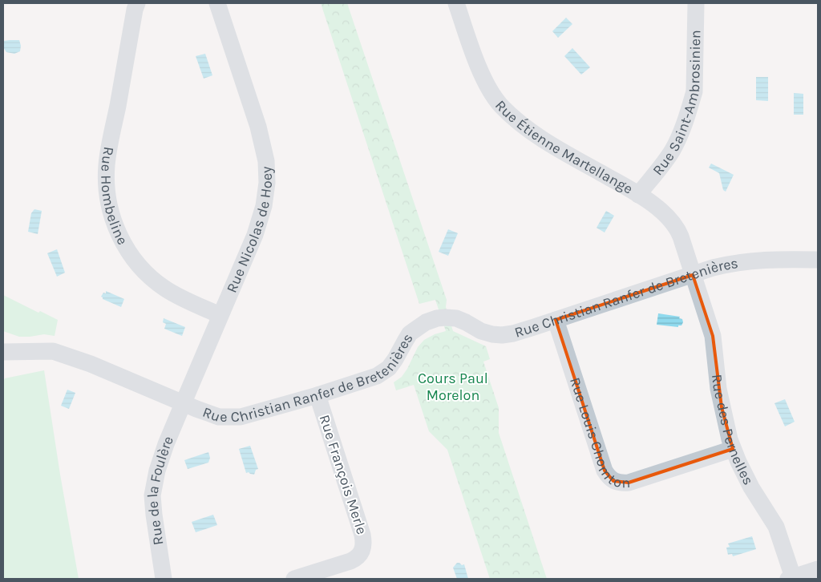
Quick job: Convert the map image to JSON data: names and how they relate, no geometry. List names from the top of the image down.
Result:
{
  "streets": {
    "street": [
      "Rue Saint-Ambrosinien",
      "Rue Étienne Martellange",
      "Rue Hombeline",
      "Rue Nicolas de Hoey",
      "Rue Christian Ranfer de Bretenières",
      "Rue Louis Chomton",
      "Rue des Pernelles",
      "Rue François Merle",
      "Rue de la Foulère"
    ]
  },
  "crossings": [
    ["Rue Saint-Ambrosinien", "Rue Étienne Martellange"],
    ["Rue Étienne Martellange", "Rue Christian Ranfer de Bretenières"],
    ["Rue Étienne Martellange", "Rue des Pernelles"],
    ["Rue Hombeline", "Rue Nicolas de Hoey"],
    ["Rue Nicolas de Hoey", "Rue Christian Ranfer de Bretenières"],
    ["Rue Nicolas de Hoey", "Rue de la Foulère"],
    ["Rue Christian Ranfer de Bretenières", "Rue Louis Chomton"],
    ["Rue Christian Ranfer de Bretenières", "Rue des Pernelles"],
    ["Rue Christian Ranfer de Bretenières", "Rue François Merle"],
    ["Rue Christian Ranfer de Bretenières", "Rue de la Foulère"],
    ["Rue Louis Chomton", "Rue des Pernelles"]
  ],
  "parks": ["Cours Paul Morelon"]
}
